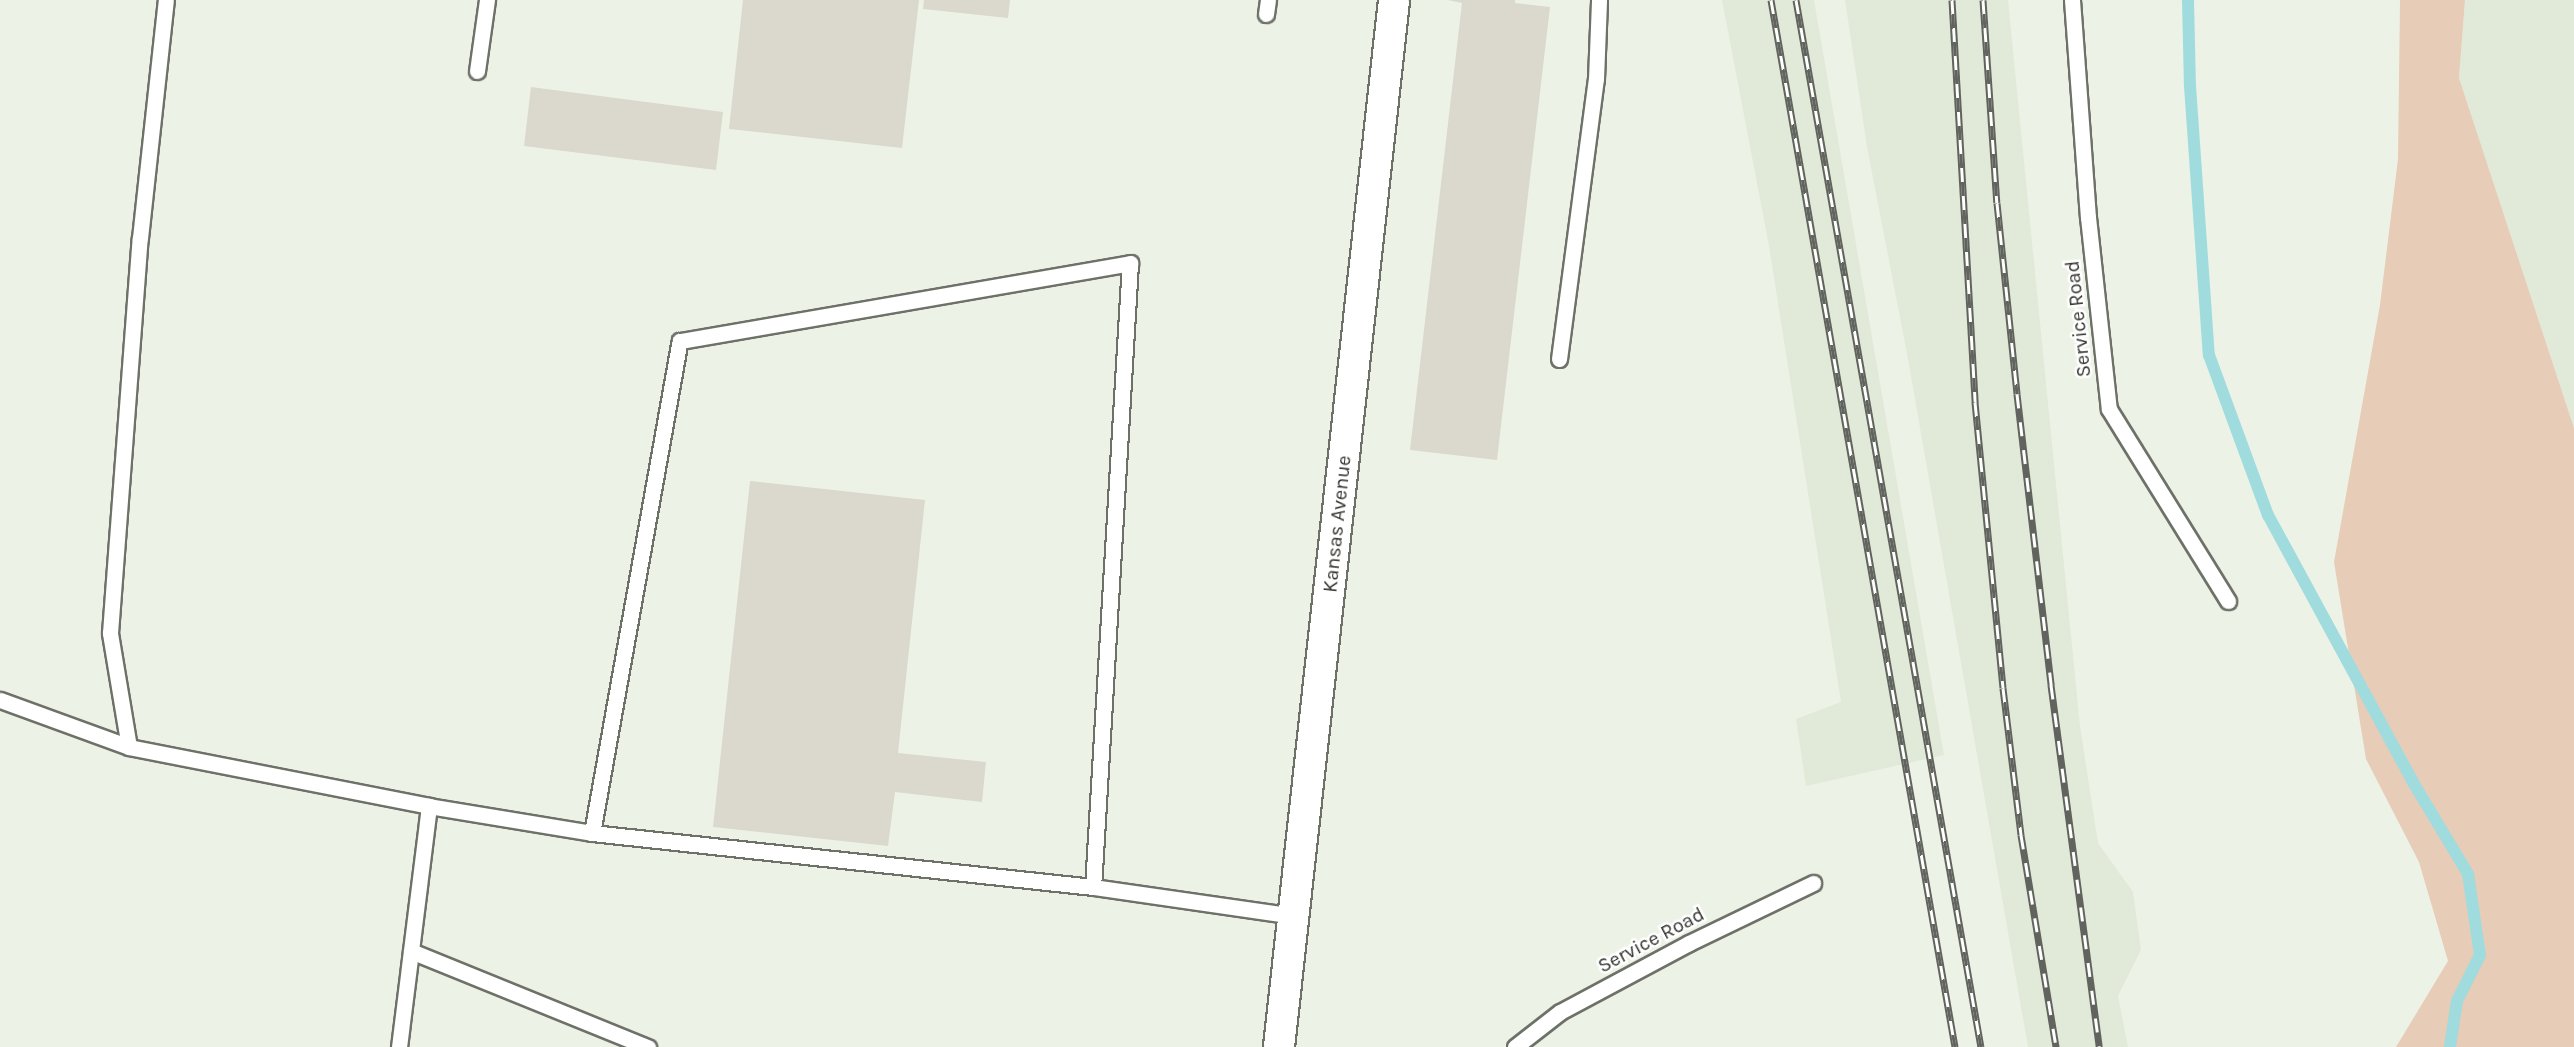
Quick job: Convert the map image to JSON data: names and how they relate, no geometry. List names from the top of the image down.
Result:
{
  "streets": {
    "street": ["Kansas Avenue"],
    "lane": ["Service Road"]
  }
}
